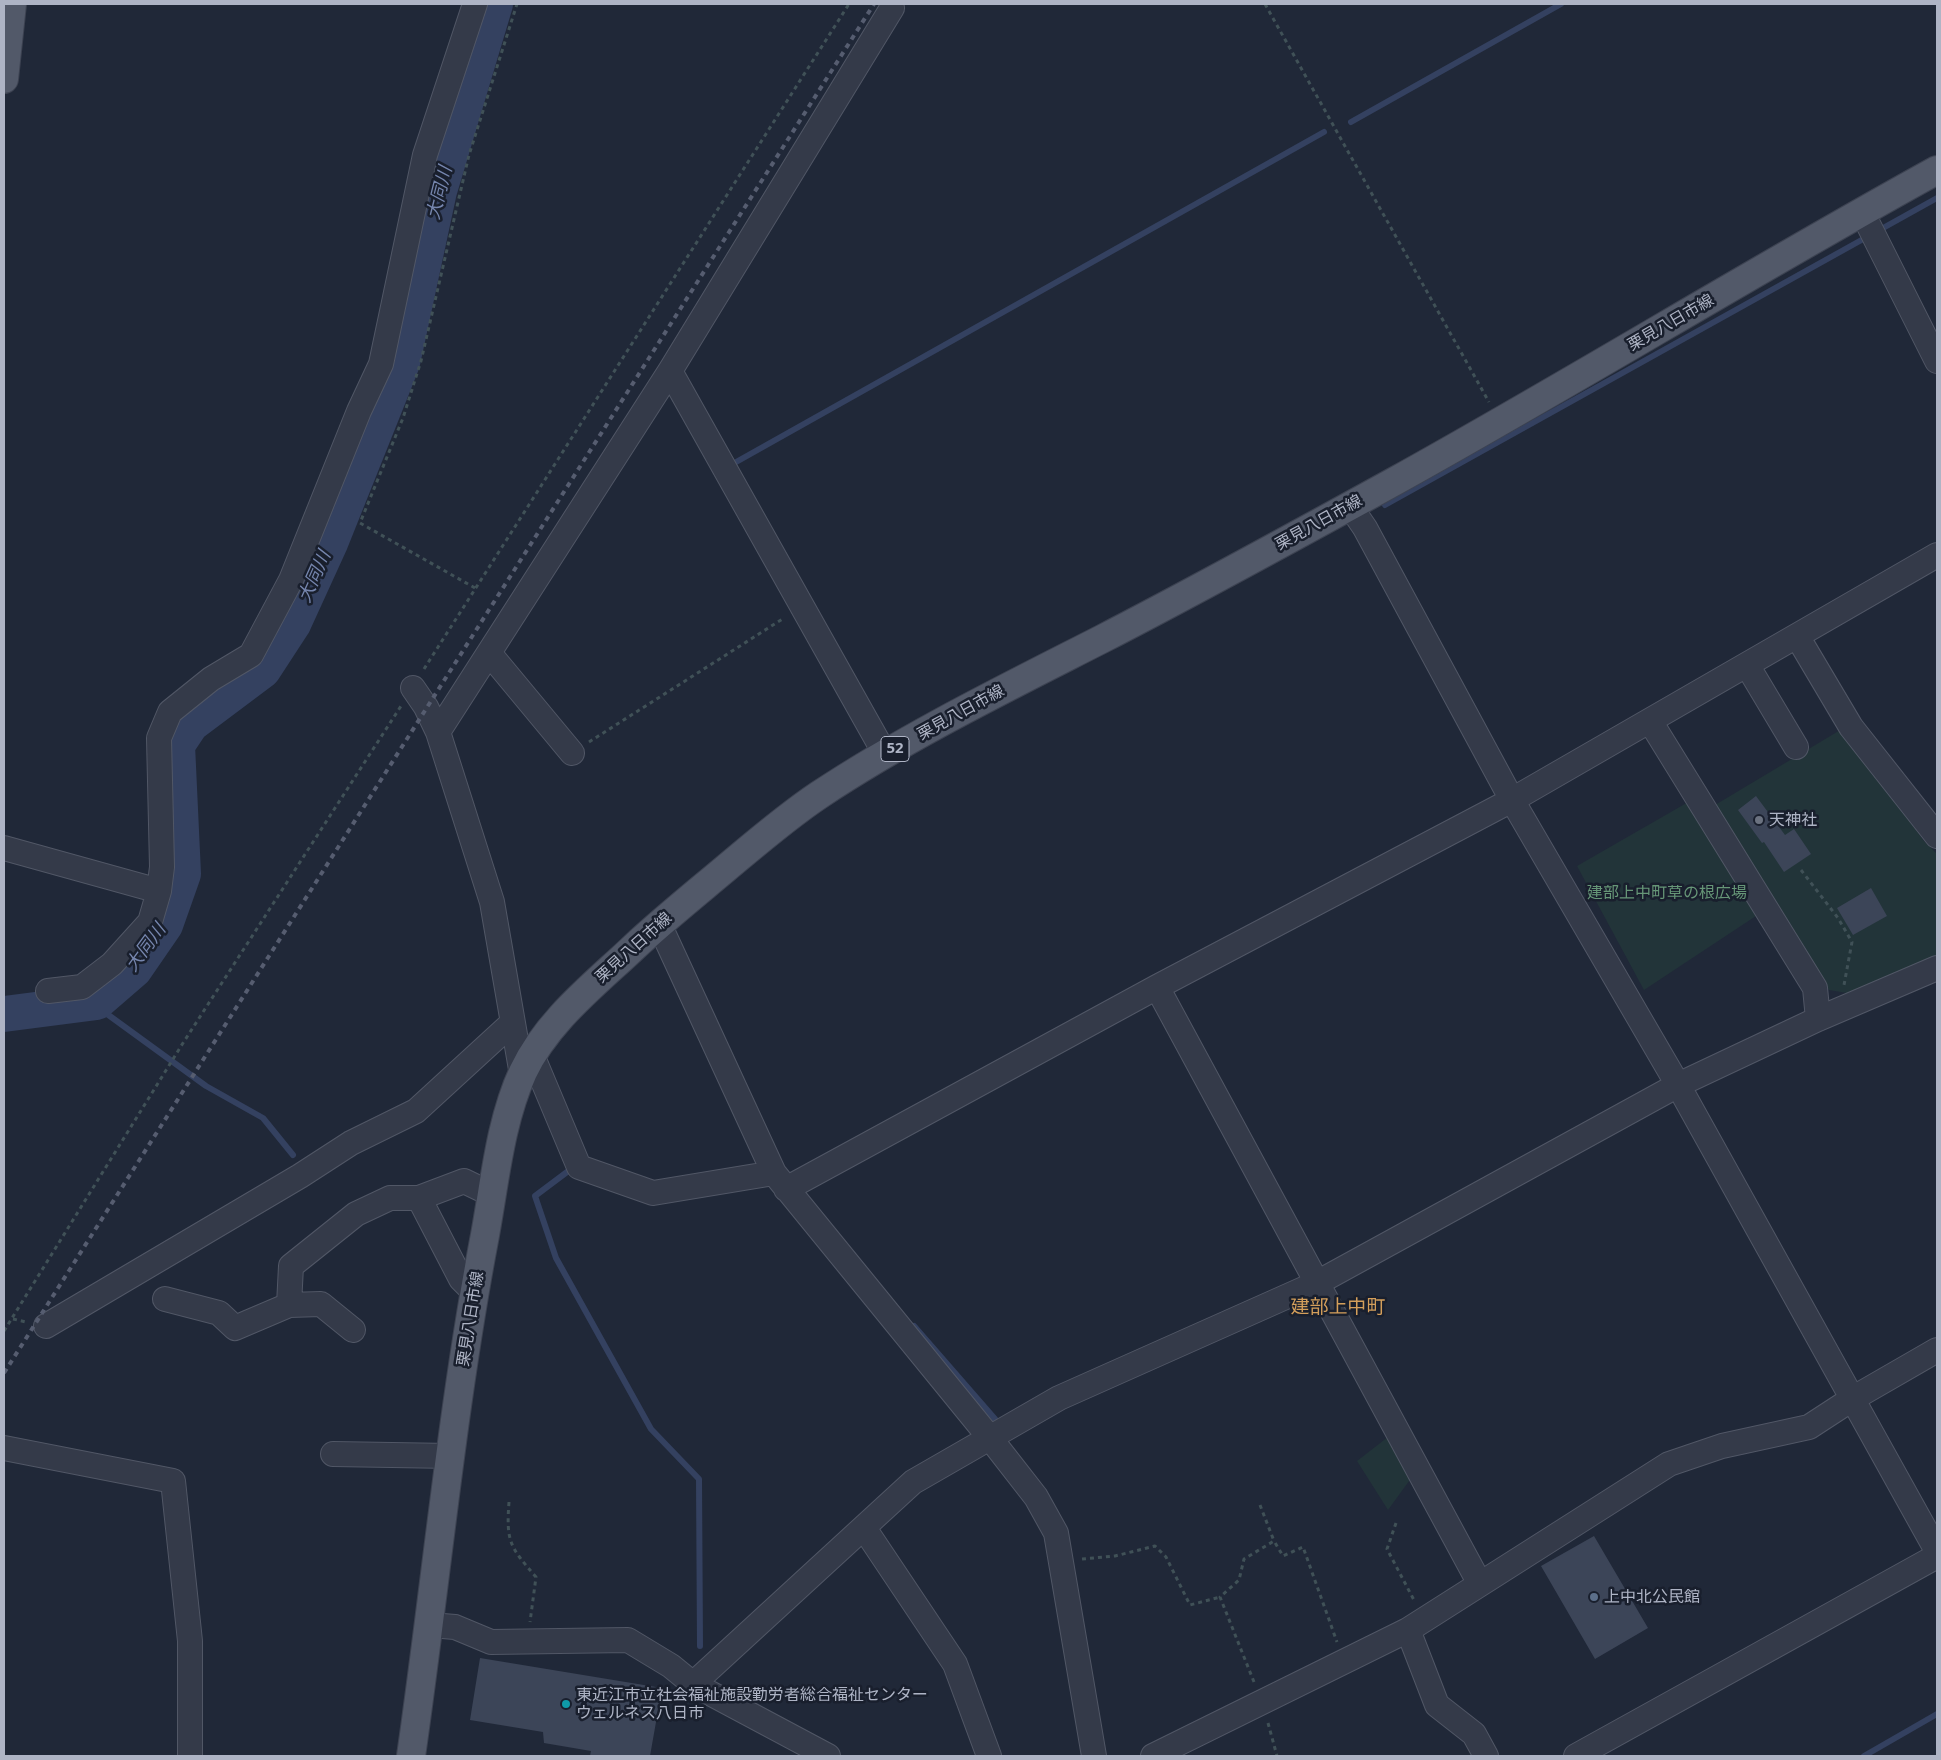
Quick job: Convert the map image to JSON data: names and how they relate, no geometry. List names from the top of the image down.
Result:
{
  "streets": {
    "main road": ["栗見八日市線", "52"]
  },
  "districts": ["建部上中町"],
  "water": ["大同川"],
  "parks": ["建部上中町草の根広場"],
  "places": ["天神社", "上中北公民館", "東近江市立社会福祉施設勤労者総合福祉センター ウェルネス八日市"]
}
